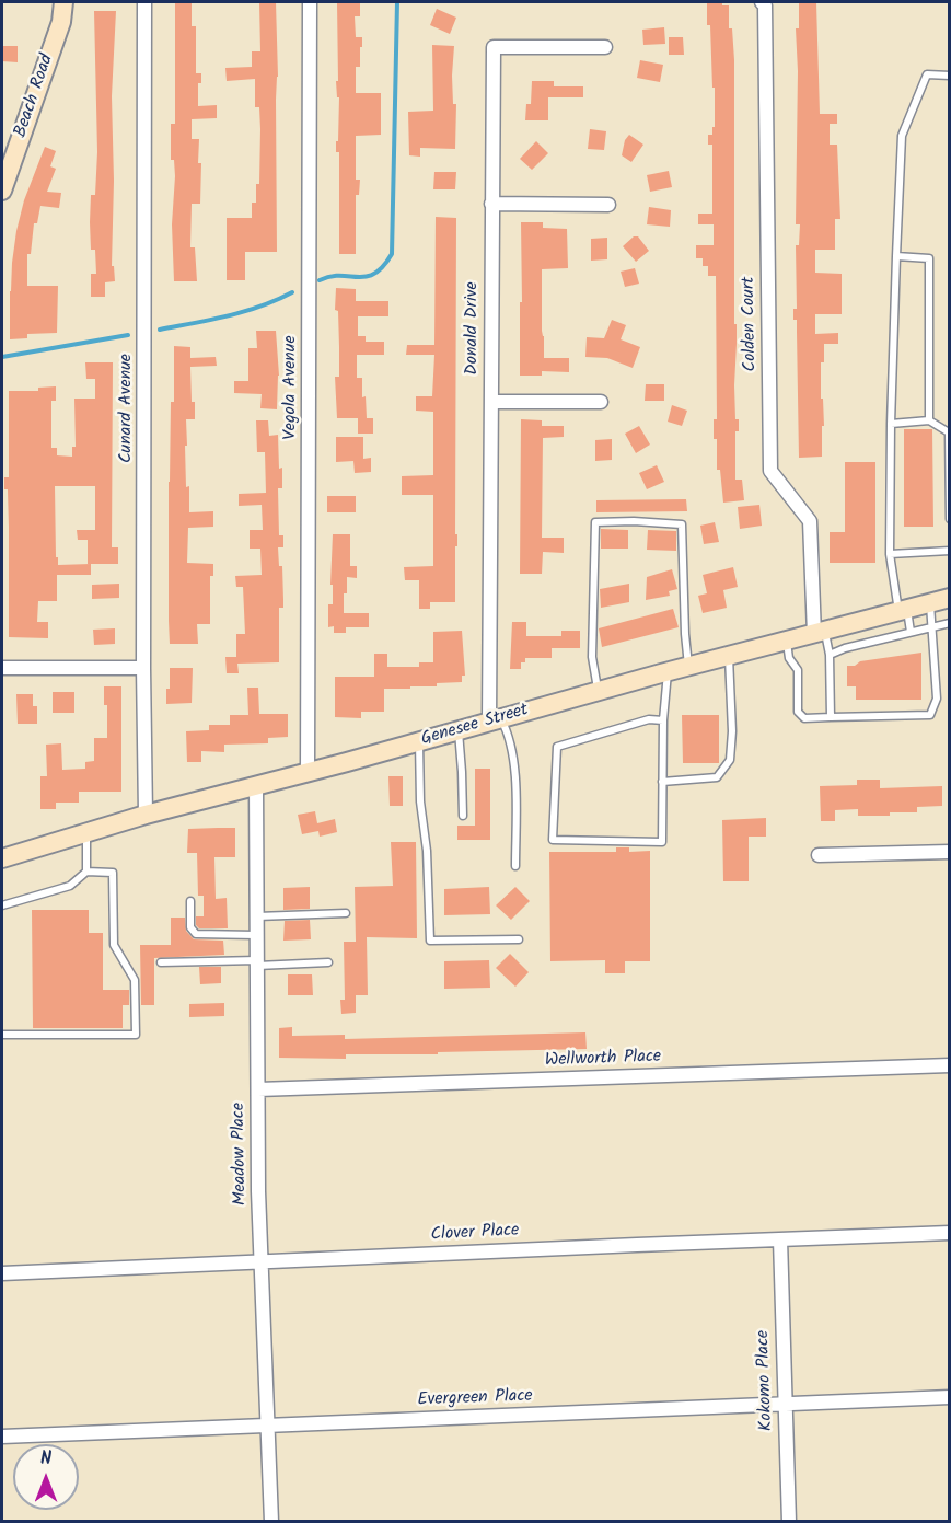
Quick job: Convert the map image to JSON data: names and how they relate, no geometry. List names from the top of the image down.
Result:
{
  "streets": {
    "main road": ["Beach Road", "Genesee Street"],
    "street": [
      "Colden Court",
      "Donald Drive",
      "Vegola Avenue",
      "Cunard Avenue",
      "Wellworth Place",
      "Meadow Place",
      "Clover Place",
      "Kokomo Place",
      "Evergreen Place"
    ]
  },
  "crossings": [
    ["Colden Court", "Genesee Street"],
    ["Donald Drive", "Genesee Street"],
    ["Vegola Avenue", "Genesee Street"],
    ["Cunard Avenue", "Genesee Street"],
    ["Genesee Street", "Meadow Place"],
    ["Wellworth Place", "Meadow Place"],
    ["Meadow Place", "Clover Place"],
    ["Meadow Place", "Evergreen Place"],
    ["Clover Place", "Kokomo Place"],
    ["Kokomo Place", "Evergreen Place"]
  ],
  "north": "top"
}
